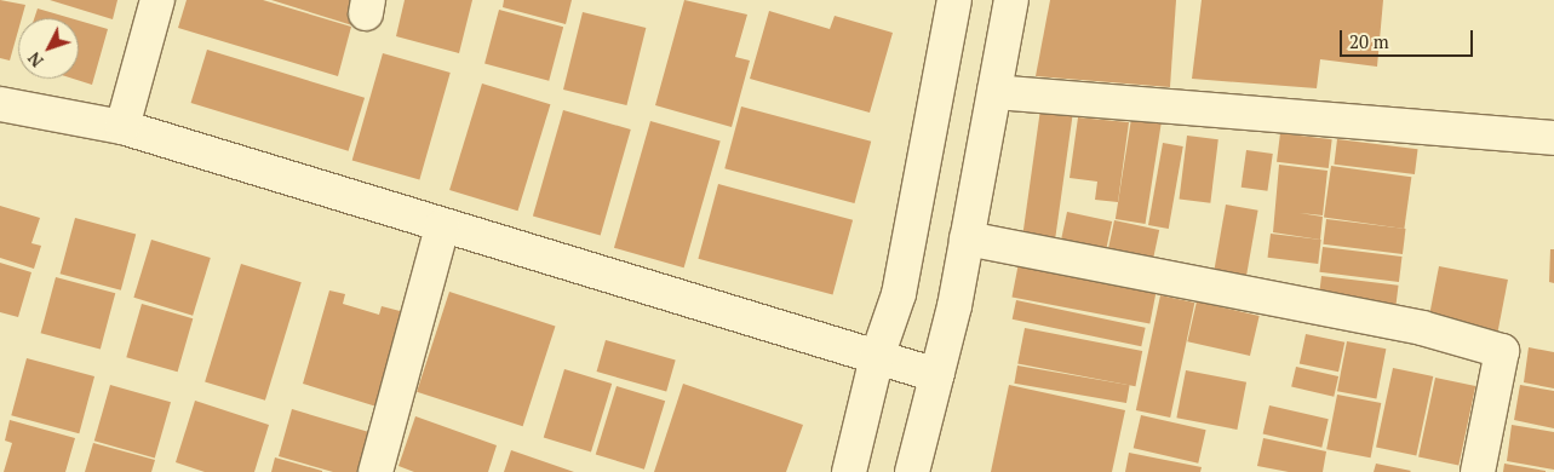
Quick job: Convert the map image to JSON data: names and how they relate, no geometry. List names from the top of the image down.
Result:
{
  "scale_bar": "20 m",
  "north": "bottom left"
}
